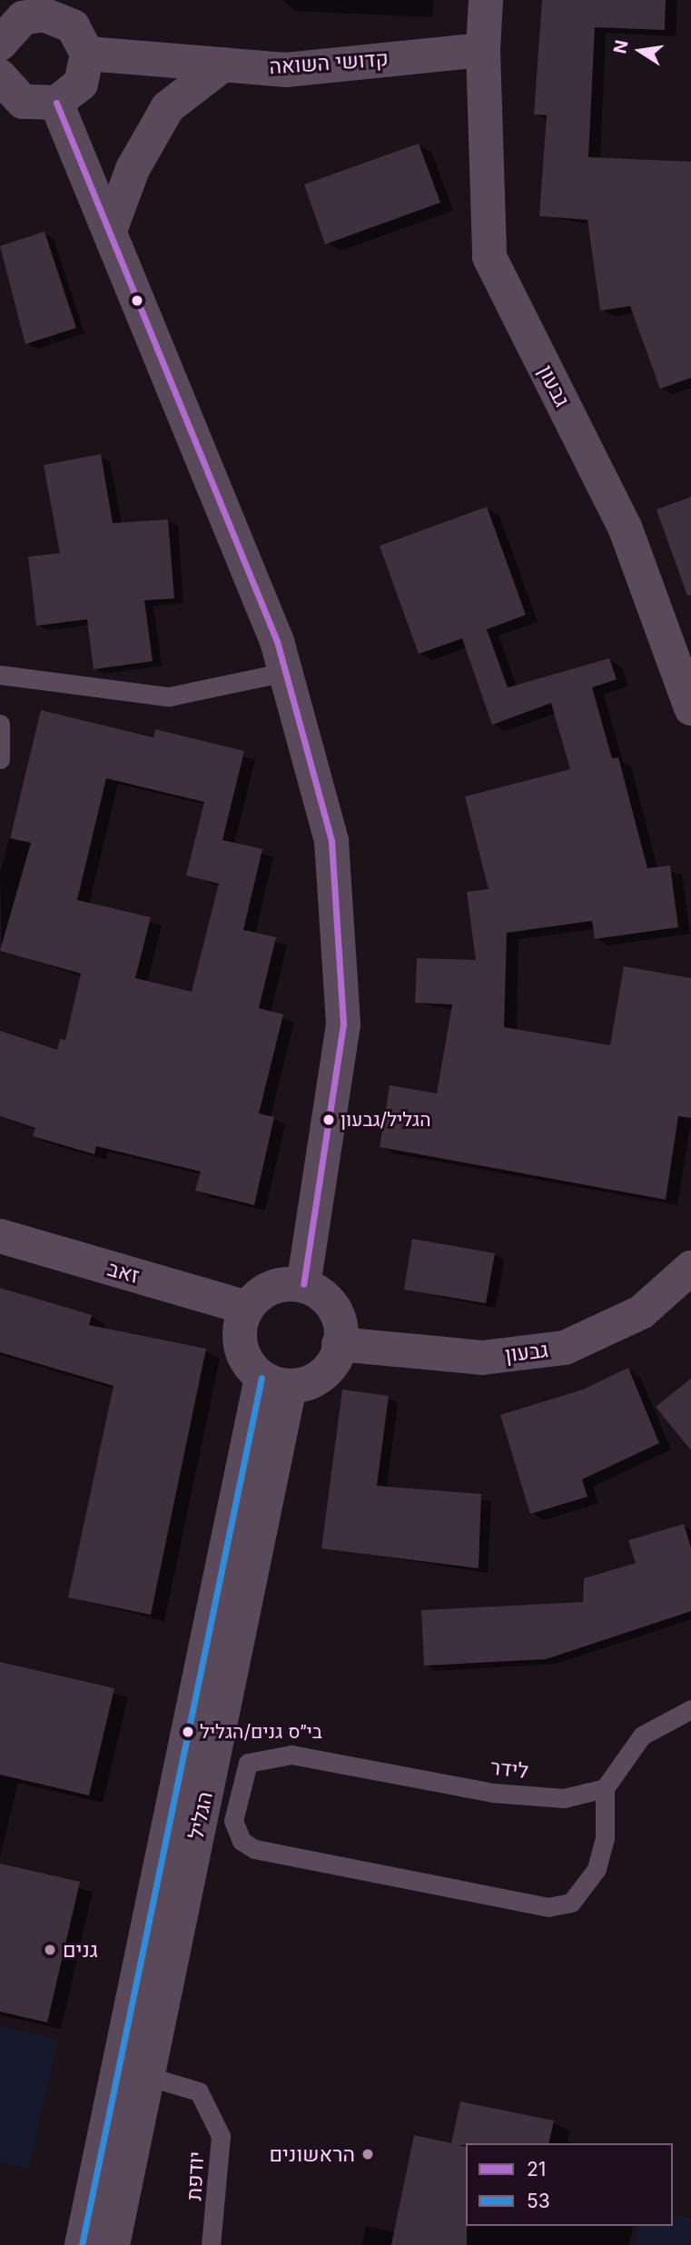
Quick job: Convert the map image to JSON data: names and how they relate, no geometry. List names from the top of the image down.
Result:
{
  "streets": {
    "street": [
      "קדושי השואה",
      "גבעון",
      "זאב",
      "הגליל"
    ],
    "lane": ["לידר", "יודפת"]
  },
  "crossings": [
    ["קדושי השואה", "גבעון"],
    ["גבעון", "זאב"],
    ["גבעון", "הגליל"],
    ["זאב", "הגליל"],
    ["הגליל", "יודפת"]
  ],
  "places": [
    "הגליל/גבעון",
    "בי״ס גנים/הגליל",
    "גנים",
    "הראשונים"
  ],
  "lines": ["transit line 21", "transit line 53"],
  "legend": ["21", "53"],
  "north": "left"
}
